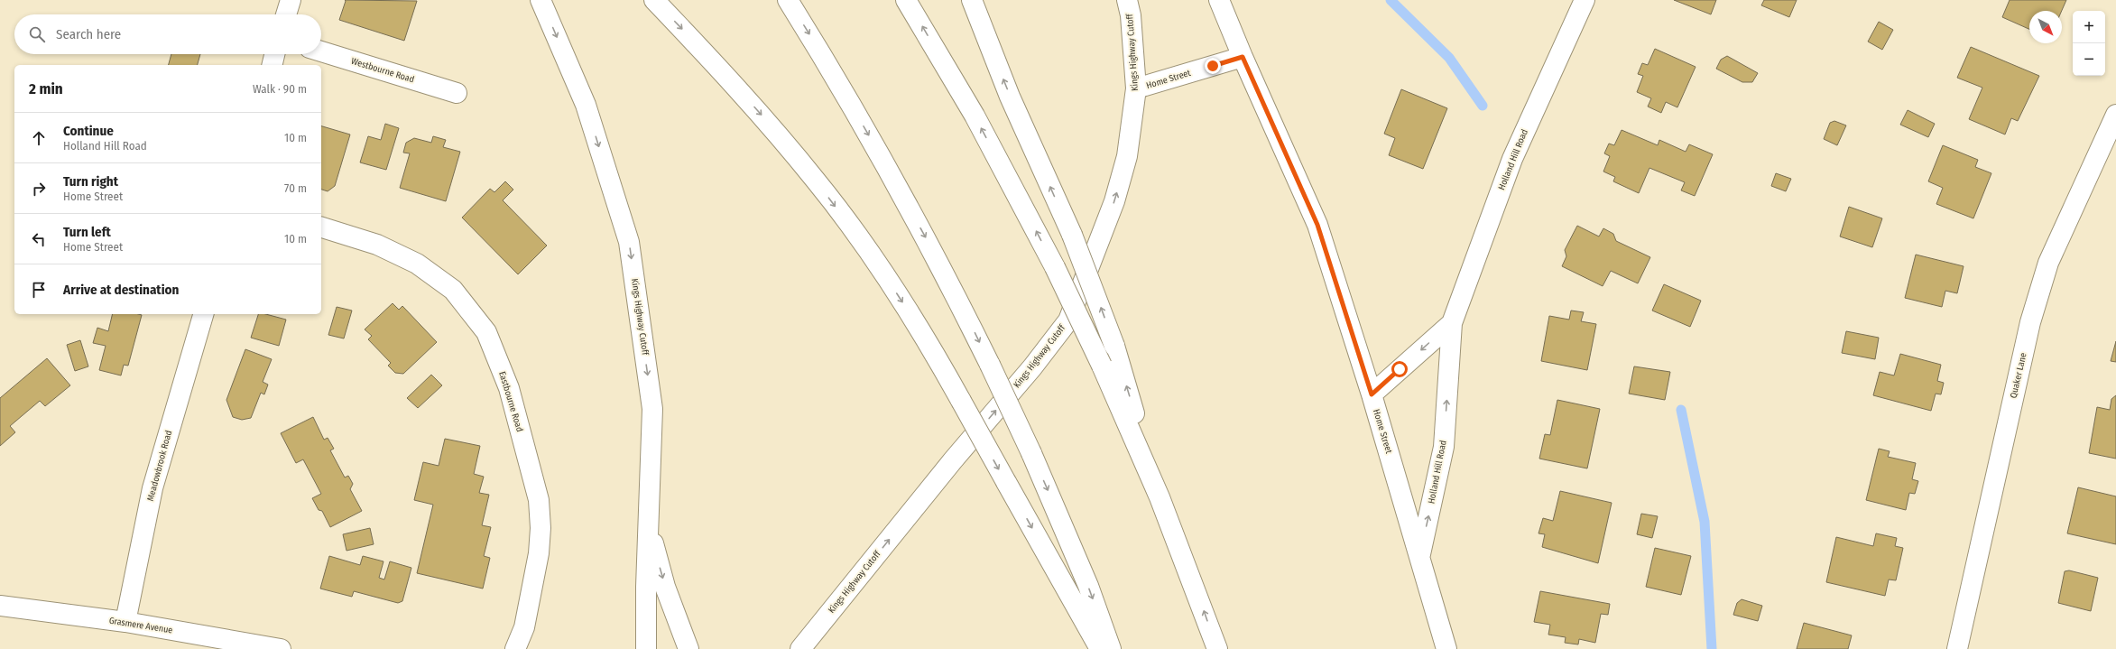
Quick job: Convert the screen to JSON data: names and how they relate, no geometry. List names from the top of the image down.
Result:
{
  "streets": {
    "main road": [
      "Kings Highway Cutoff",
      "Westbourne Road",
      "Home Street",
      "Holland Hill Road",
      "Quaker Lane",
      "Eastbourne Road",
      "Meadowbrook Road",
      "Grasmere Avenue"
    ]
  },
  "crossings": [
    ["Kings Highway Cutoff", "Home Street"],
    ["Home Street", "Holland Hill Road"],
    ["Meadowbrook Road", "Grasmere Avenue"]
  ],
  "north": "bottom right",
  "page": {
    "map_buttons": ["+", "−"],
    "search": "Search here",
    "heading": ["2 min", "Walk · 90 m"],
    "list": [
      ["Continue", "Holland Hill Road", "10 m"],
      ["Turn right", "Home Street", "70 m"],
      ["Turn left", "Home Street", "10 m"],
      "Arrive at destination"
    ]
  }
}
